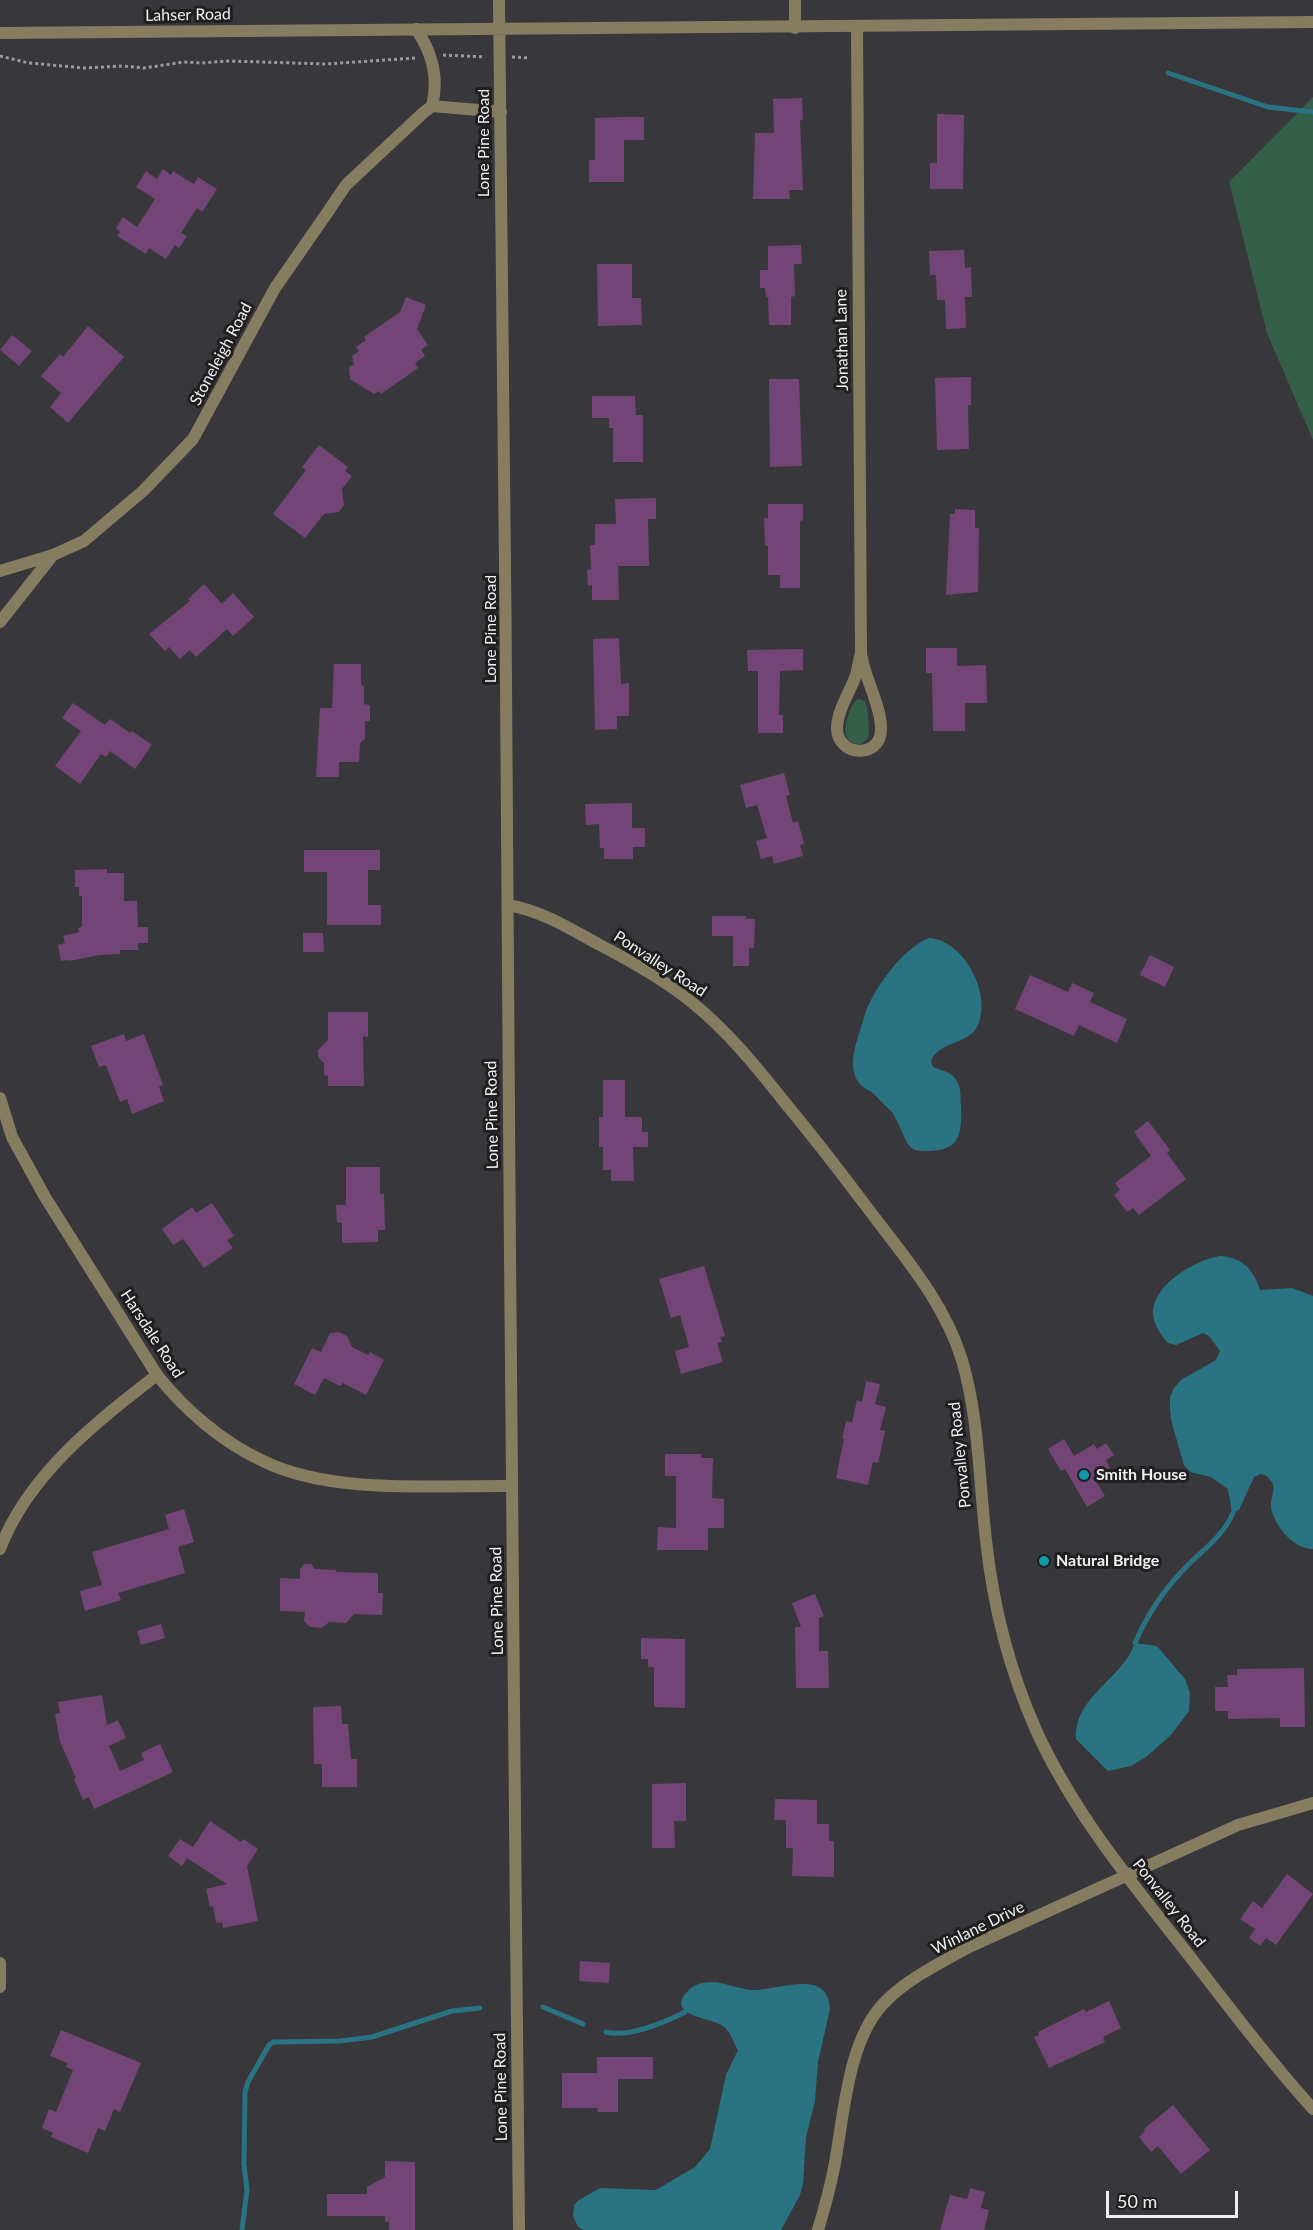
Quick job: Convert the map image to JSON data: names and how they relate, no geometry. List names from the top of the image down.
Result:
{
  "streets": {
    "street": [
      "Lahser Road",
      "Lone Pine Road",
      "Jonathan Lane",
      "Stoneleigh Road",
      "Ponvalley Road",
      "Harsdale Road",
      "Winlane Drive"
    ]
  },
  "crossings": [
    ["Lahser Road", "Lone Pine Road"],
    ["Lahser Road", "Jonathan Lane"],
    ["Lone Pine Road", "Ponvalley Road"],
    ["Lone Pine Road", "Harsdale Road"],
    ["Ponvalley Road", "Winlane Drive"]
  ],
  "places": ["Smith House", "Natural Bridge"],
  "scale_bar": "50 m"
}
